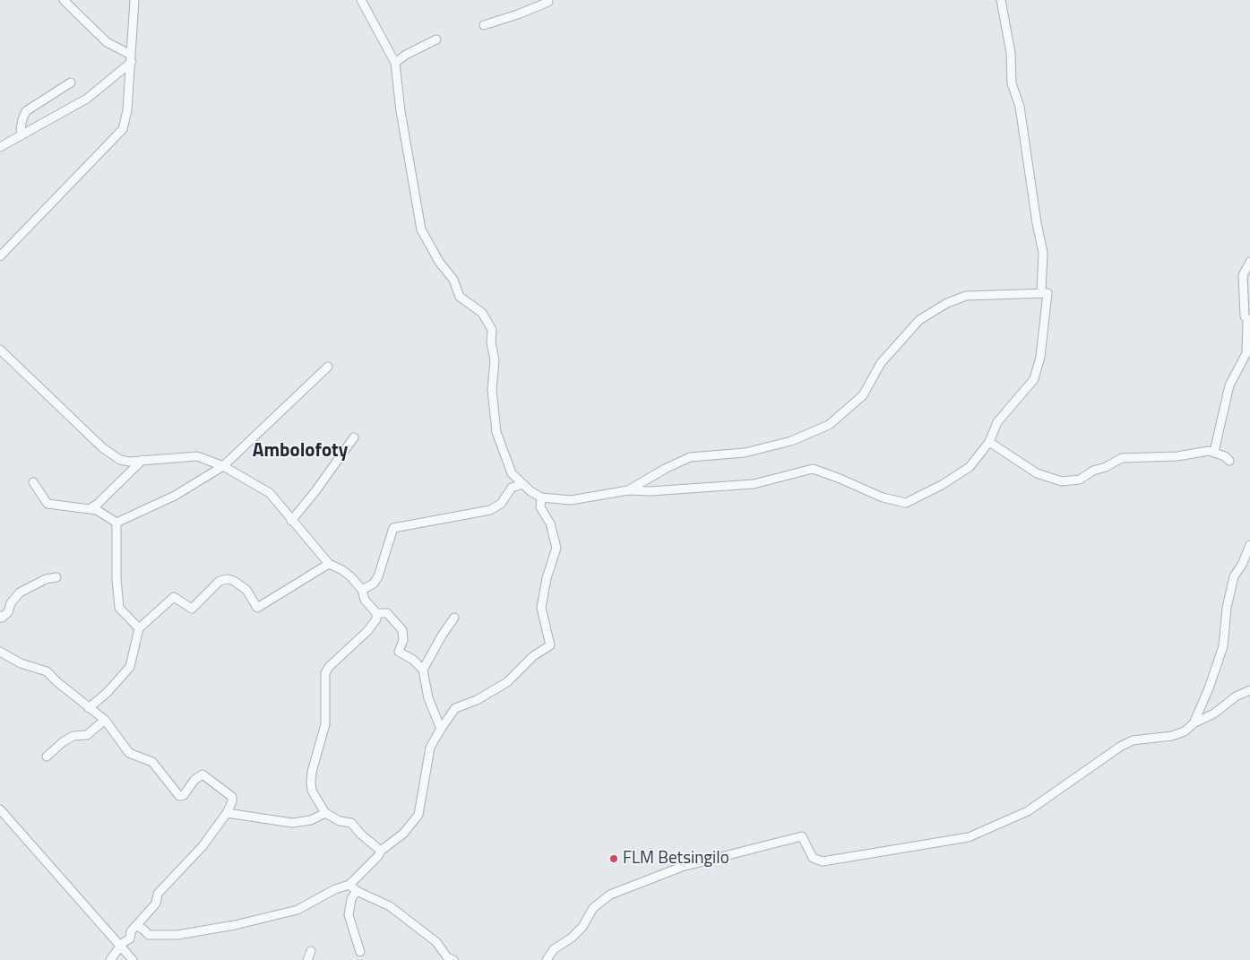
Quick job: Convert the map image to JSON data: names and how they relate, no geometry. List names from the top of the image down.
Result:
{
  "districts": ["Ambolofoty"],
  "places": ["FLM Betsingilo"]
}
